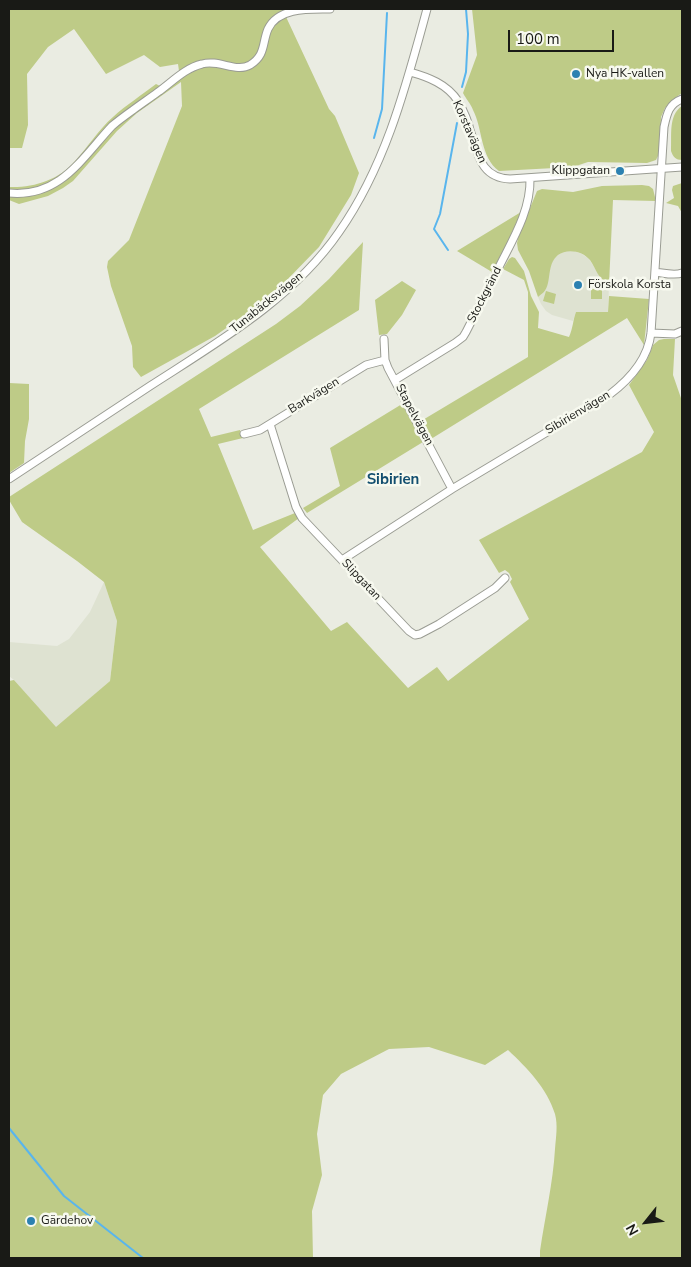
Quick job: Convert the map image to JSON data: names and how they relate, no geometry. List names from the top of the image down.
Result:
{
  "streets": {
    "street": [
      "Korstavägen",
      "Stockgränd",
      "Tunabäcksvägen",
      "Barkvägen",
      "Sibirienvägen",
      "Stapelvägen",
      "Slipgatan"
    ]
  },
  "crossings": [
    ["Korstavägen", "Stockgränd"],
    ["Korstavägen", "Tunabäcksvägen"],
    ["Korstavägen", "Sibirienvägen"],
    ["Stockgränd", "Stapelvägen"],
    ["Barkvägen", "Stapelvägen"],
    ["Barkvägen", "Slipgatan"],
    ["Sibirienvägen", "Stapelvägen"],
    ["Sibirienvägen", "Slipgatan"]
  ],
  "districts": ["Sibirien"],
  "places": [
    "Nya HK-vallen",
    "Klippgatan",
    "Förskola Korsta",
    "Gärdehov"
  ],
  "scale_bar": "100 m",
  "north": "bottom left"
}
